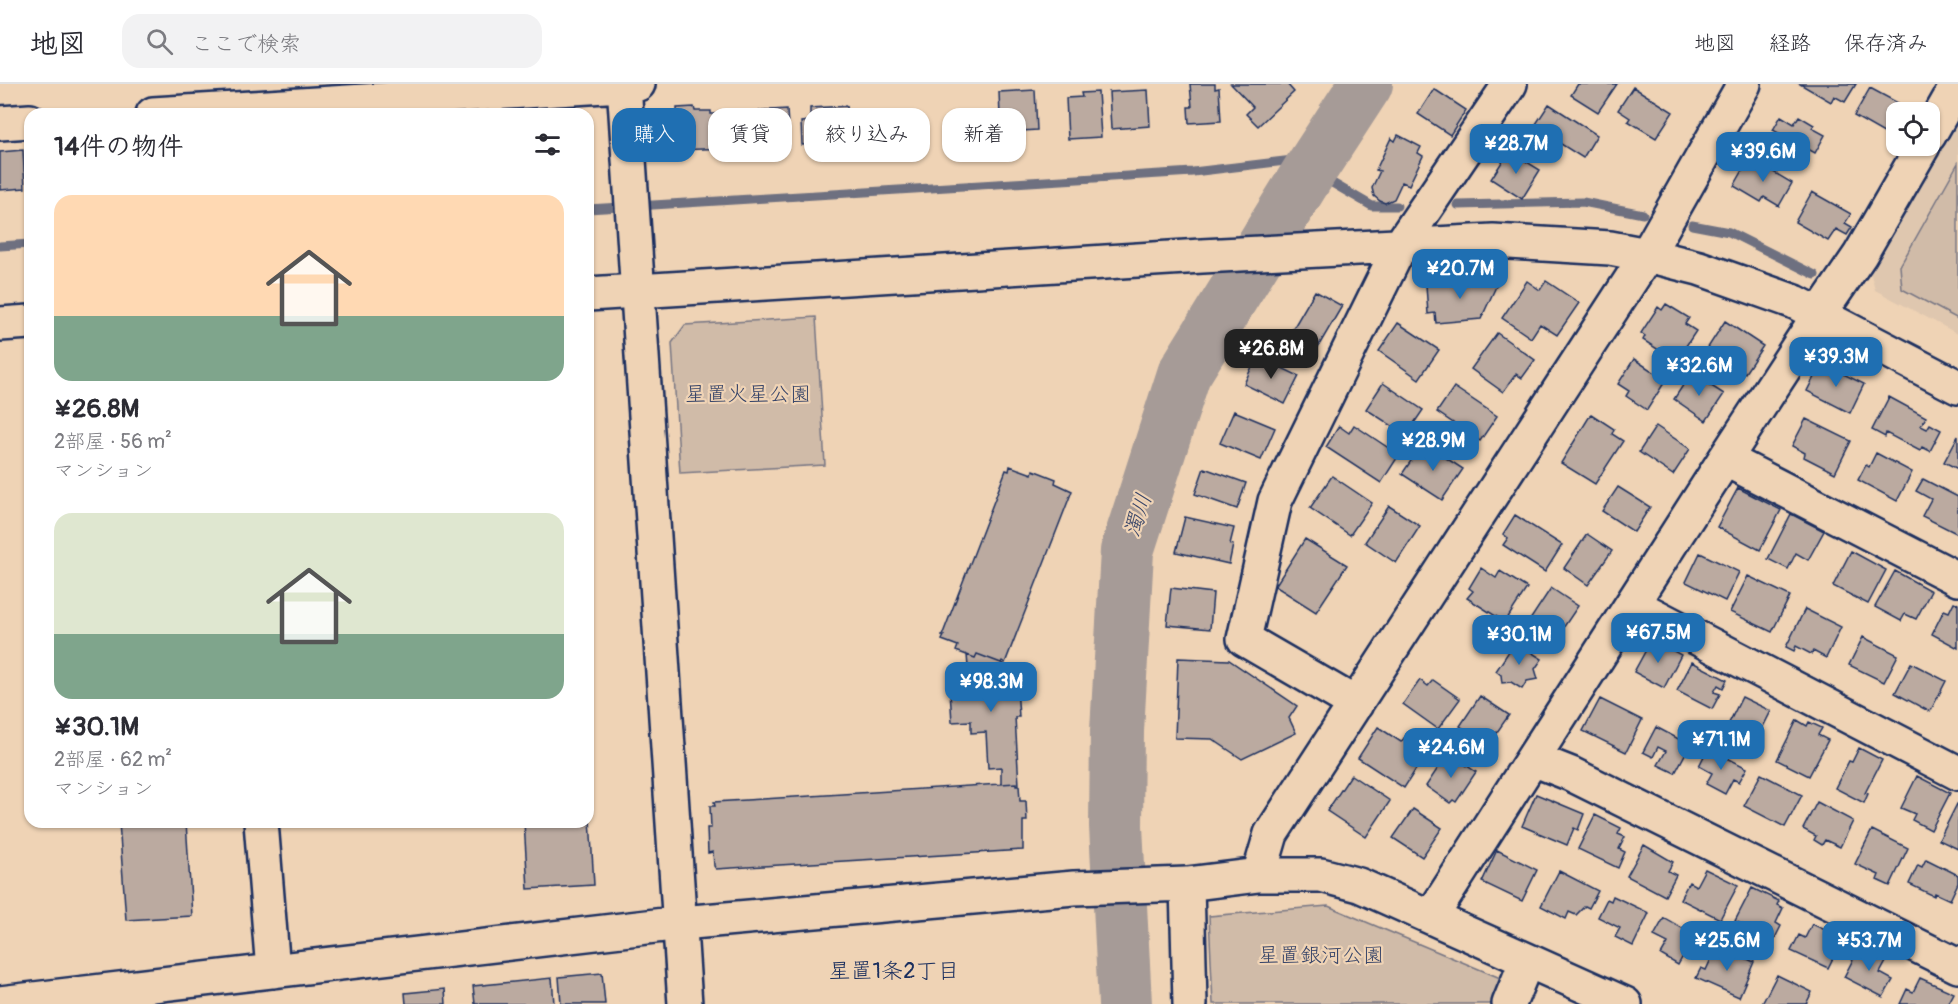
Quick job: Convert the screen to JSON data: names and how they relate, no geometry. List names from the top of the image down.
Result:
{
  "districts": ["星置1条2丁目"],
  "water": ["濁川"],
  "parks": ["星置火星公園", "星置銀河公園"],
  "page": {
    "header": "地図",
    "search": "ここで検索",
    "nav": ["地図", "経路", "保存済み"],
    "chip": [
      "購入",
      "賃貸",
      "絞り込み",
      "新着"
    ],
    "heading": "14件の物件",
    "price": [
      "¥28.7M",
      "¥39.6M",
      "¥20.7M",
      "¥26.8M",
      "¥39.3M",
      "¥32.6M",
      "¥28.9M",
      "¥67.5M",
      "¥30.1M",
      "¥98.3M",
      "¥71.1M",
      "¥24.6M",
      "¥25.6M",
      "¥53.7M"
    ],
    "list": [
      {
        "name": "¥26.8M",
        "note": "2部屋 · 56 m² · マンション"
      },
      {
        "name": "¥30.1M",
        "note": "2部屋 · 62 m² · マンション"
      }
    ]
  }
}
